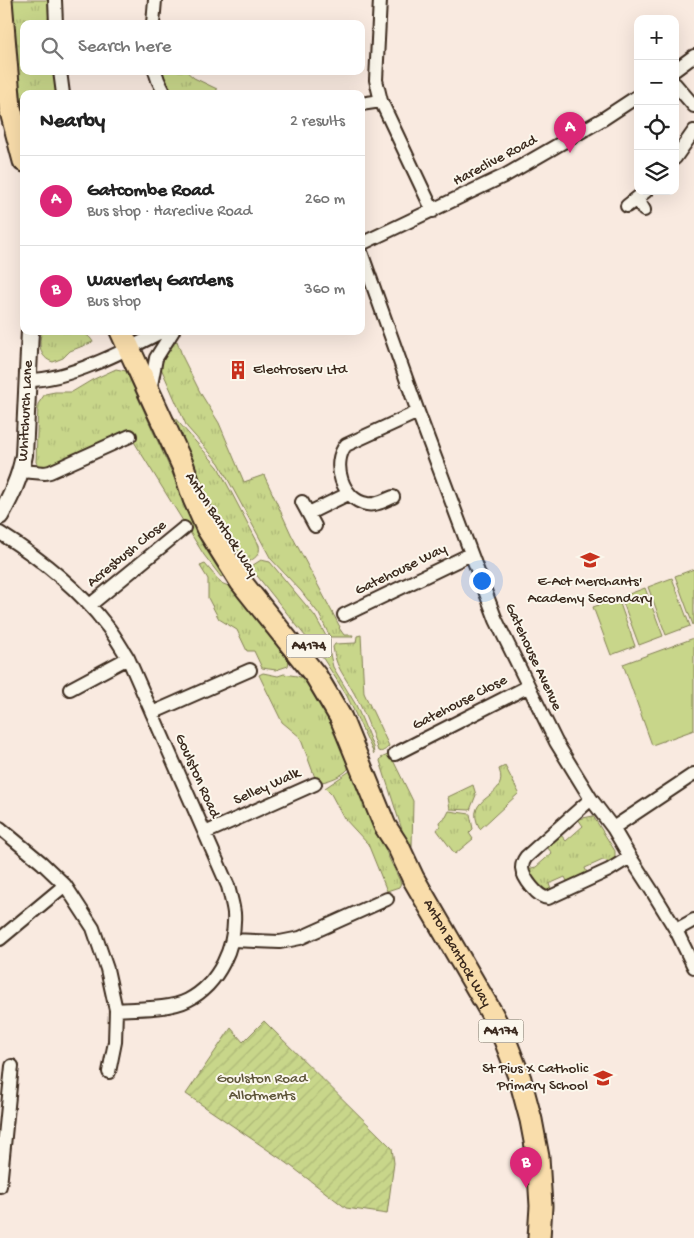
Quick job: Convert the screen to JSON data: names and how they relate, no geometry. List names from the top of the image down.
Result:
{
  "streets": {
    "highway": ["Anton Bantock Way", "A4174"],
    "street": [
      "Hareclive Road",
      "Whitchurch Lane",
      "Acresbush Close",
      "Gatehouse Way",
      "Gatehouse Avenue",
      "Gatehouse Close",
      "Goulston Road",
      "Selley Walk"
    ]
  },
  "crossings": [
    ["Acresbush Close", "Goulston Road"],
    ["Gatehouse Way", "Gatehouse Avenue"],
    ["Gatehouse Avenue", "Gatehouse Close"],
    ["Goulston Road", "Selley Walk"]
  ],
  "parks": ["Goulston Road Allotments"],
  "places": {
    "building": ["Electroserv Ltd"],
    "school or university": ["E-Act Merchants' Academy Secondary", "St Pius X Catholic Primary School"]
  },
  "page": {
    "map_buttons": ["+", "−"],
    "search": "Search here",
    "heading": ["Nearby", "2 results"],
    "pins": ["A", "B"],
    "list": [
      {
        "mark": "A",
        "name": "Gatcombe Road",
        "note": "Bus stop · Hareclive Road",
        "value": "260 m"
      },
      {
        "mark": "B",
        "name": "Waverley Gardens",
        "note": "Bus stop",
        "value": "360 m"
      }
    ]
  }
}
